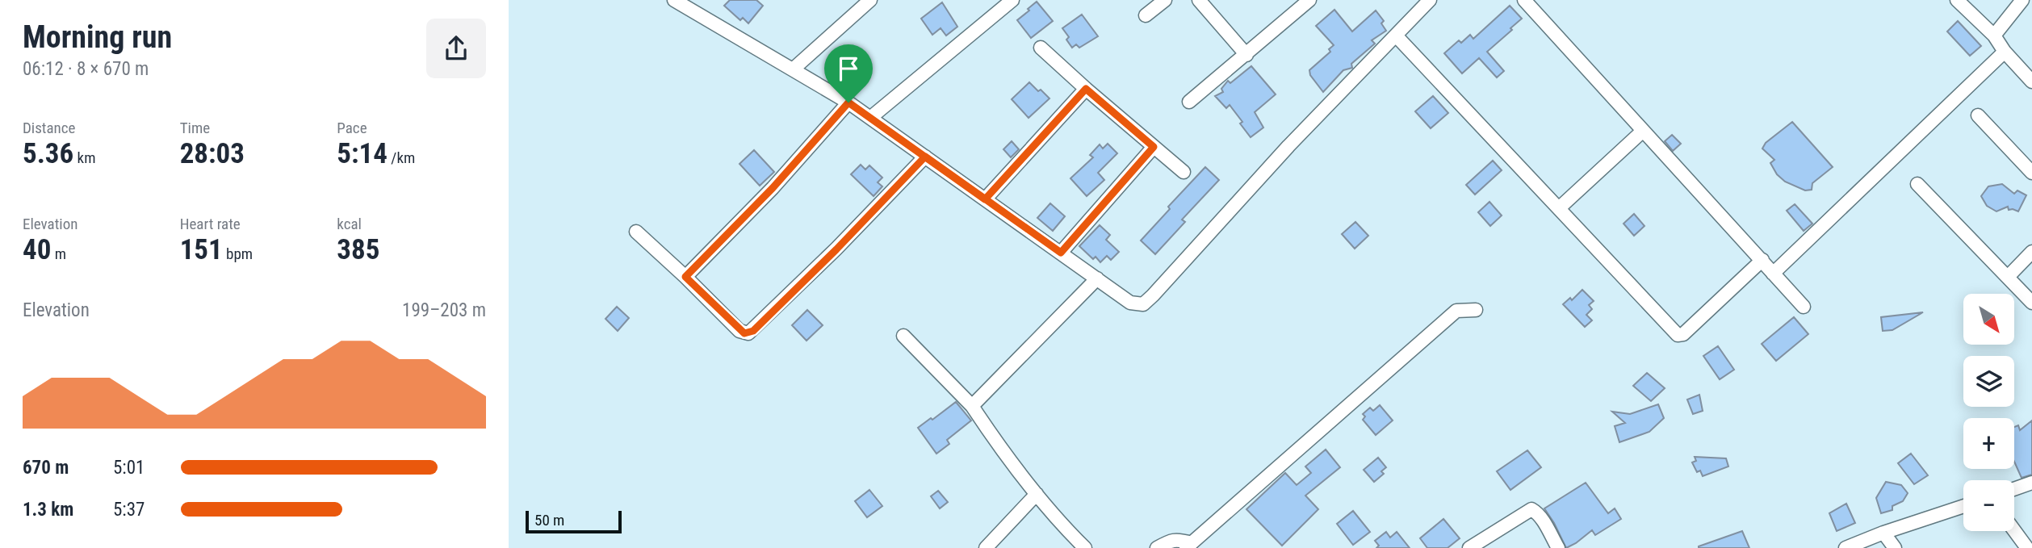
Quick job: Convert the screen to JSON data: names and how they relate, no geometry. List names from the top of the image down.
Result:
{
  "scale_bar": "50 m",
  "north": "bottom right",
  "page": {
    "heading": ["Morning run", "06:12 · 8 × 670 m"],
    "stats": [
      ["Distance", "5.36 km"],
      ["Time", "28:03"],
      ["Pace", "5:14 /km"],
      ["Elevation", "40 m"],
      ["Heart rate", "151 bpm"],
      ["kcal", "385"]
    ],
    "chart": ["Elevation", "199–203 m"],
    "map_buttons": ["+", "−"],
    "list": [
      {
        "name": "670 m",
        "note": "5:01"
      },
      {
        "name": "1.3 km",
        "note": "5:37"
      }
    ],
    "scale": "50 m"
  }
}
